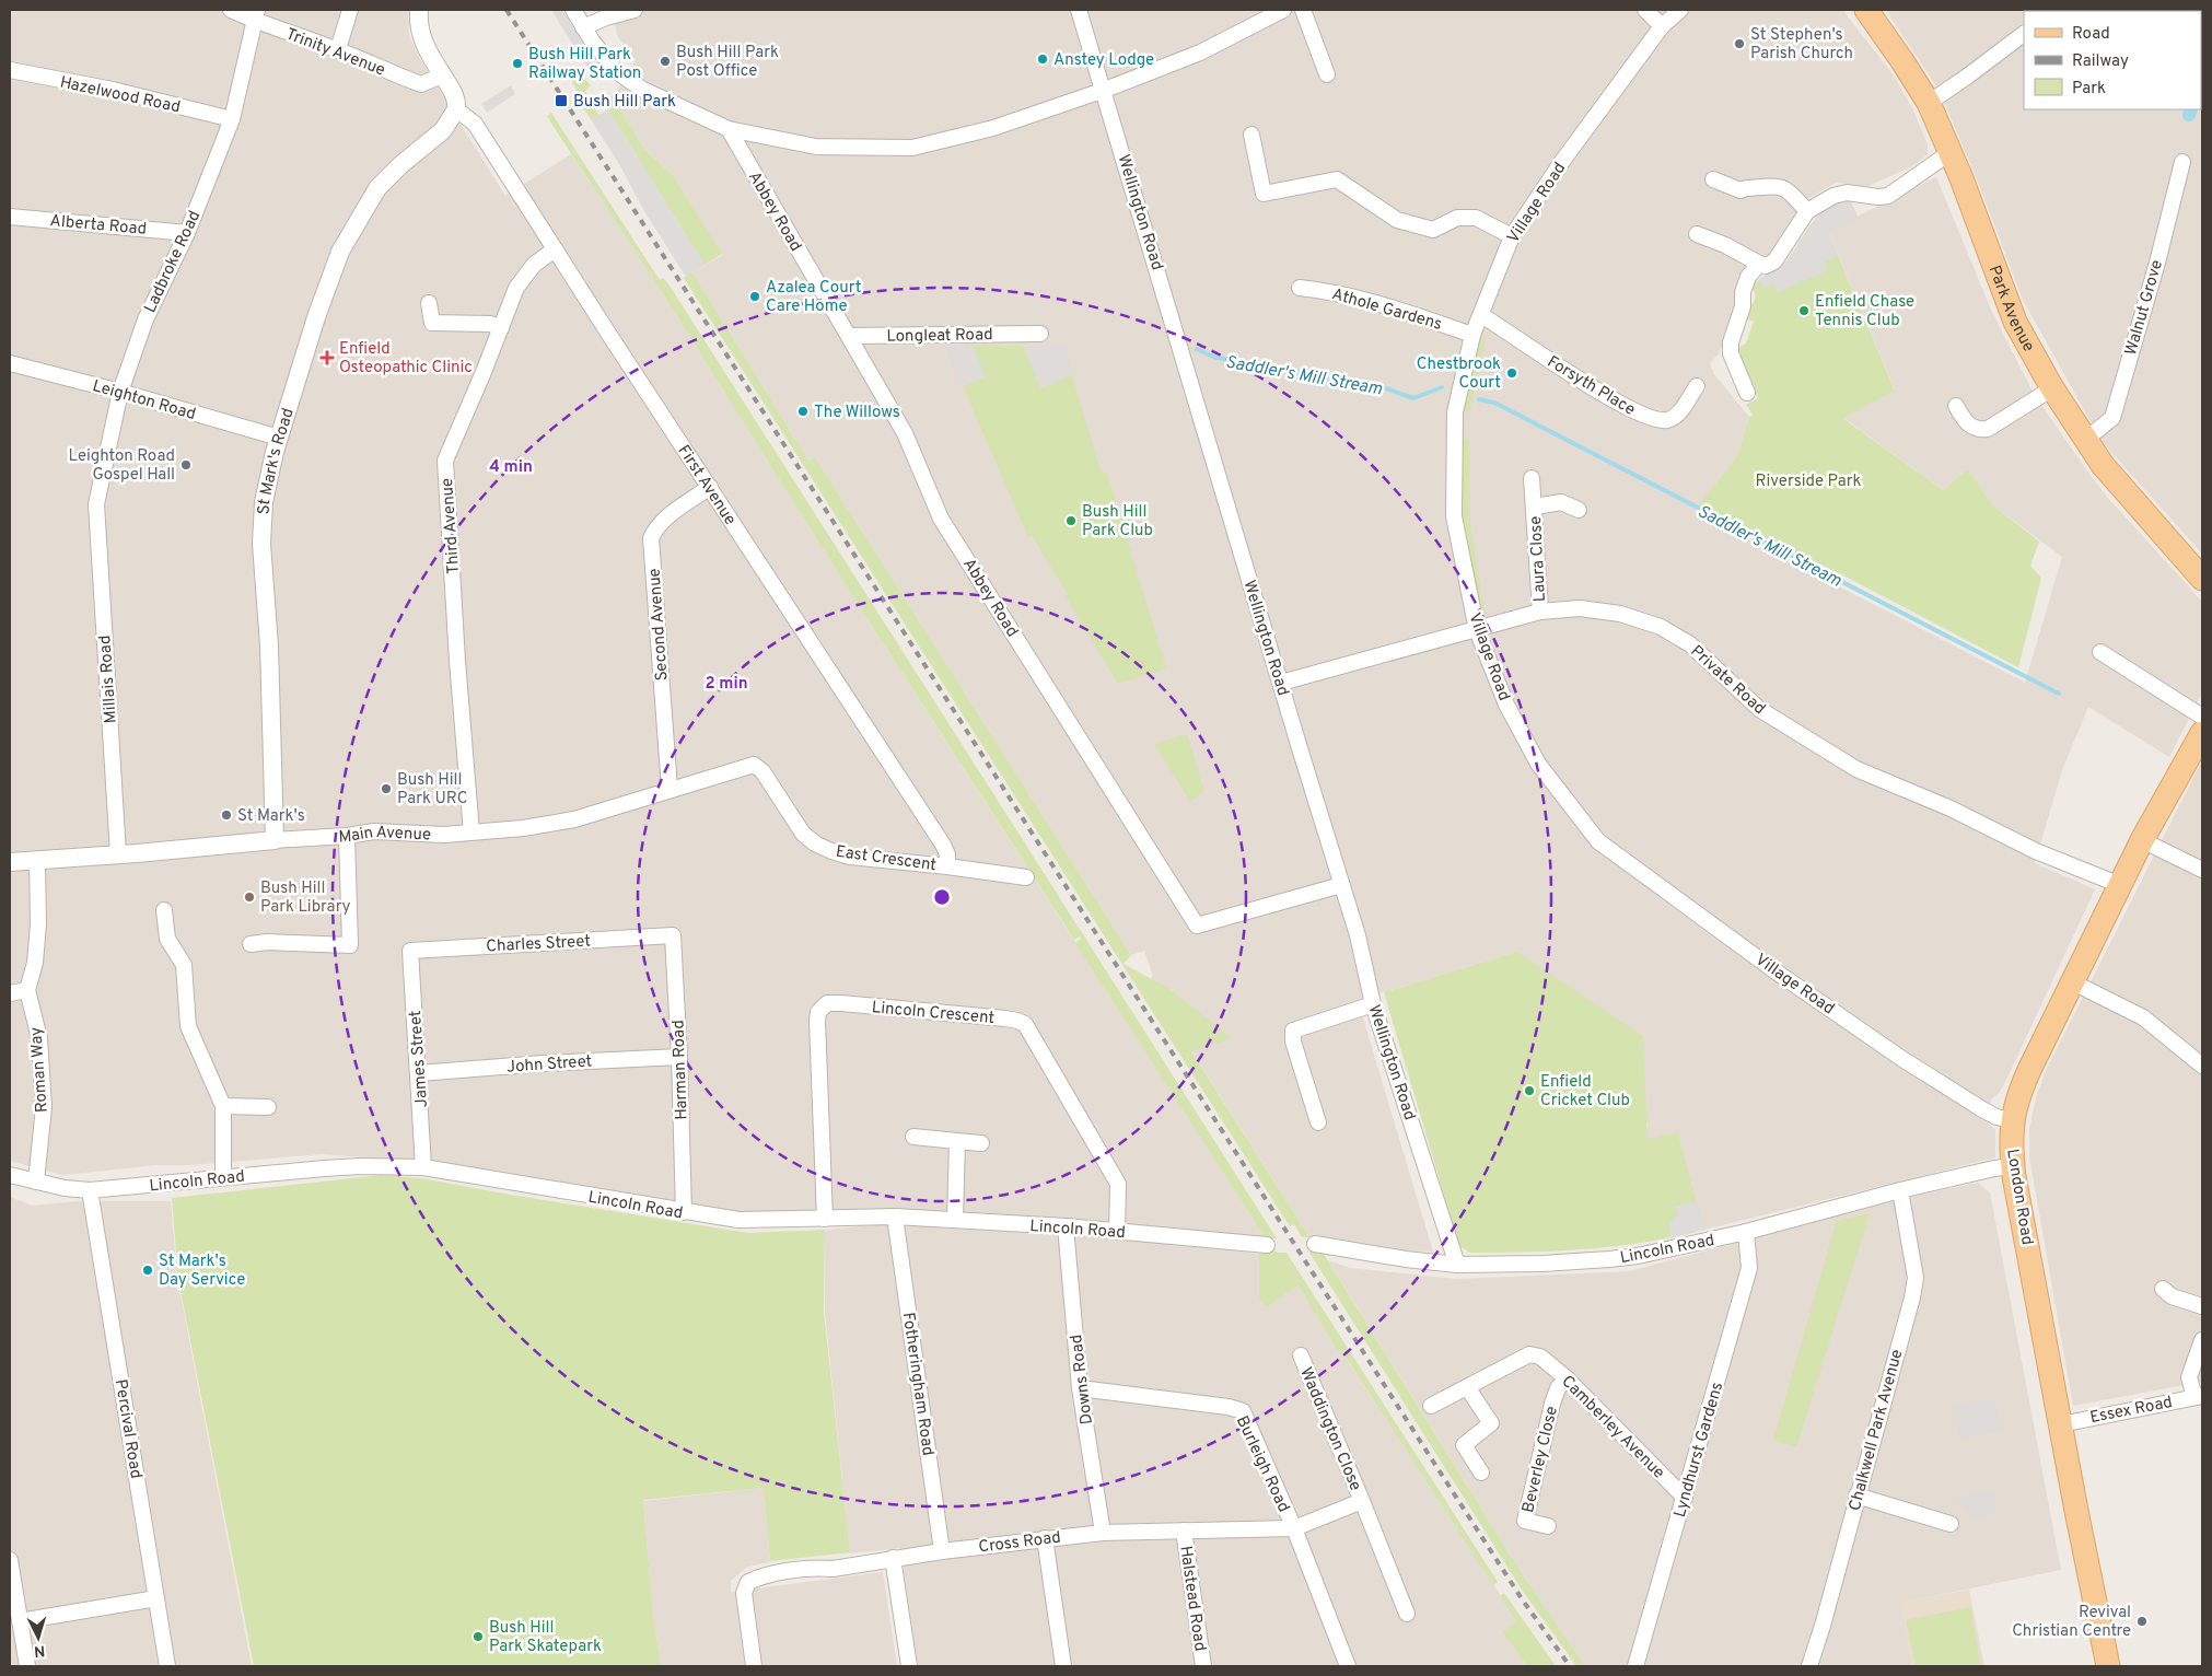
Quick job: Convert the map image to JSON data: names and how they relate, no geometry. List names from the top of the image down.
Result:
{
  "streets": {
    "main road": ["Park Avenue", "London Road"],
    "street": [
      "Trinity Avenue",
      "Hazelwood Road",
      "Village Road",
      "Abbey Road",
      "Wellington Road",
      "Alberta Road",
      "Ladbroke Road",
      "Walnut Grove",
      "Athole Gardens",
      "Longleat Road",
      "Forsyth Place",
      "Leighton Road",
      "St Mark's Road",
      "First Avenue",
      "Third Avenue",
      "Laura Close",
      "Second Avenue",
      "Millais Road",
      "Private Road",
      "Main Avenue",
      "East Crescent",
      "Charles Street",
      "Lincoln Crescent",
      "James Street",
      "John Street",
      "Roman Way",
      "Harman Road",
      "Lincoln Road",
      "Downs Road",
      "Fotheringham Road",
      "Essex Road",
      "Camberley Avenue",
      "Percival Road",
      "Waddington Close",
      "Chalkwell Park Avenue",
      "Lyndhurst Gardens",
      "Beverley Close",
      "Burleigh Road",
      "Cross Road",
      "Halstead Road"
    ]
  },
  "crossings": [
    ["Trinity Avenue", "Ladbroke Road"],
    ["Hazelwood Road", "Ladbroke Road"],
    ["Village Road", "Athole Gardens"],
    ["Village Road", "Forsyth Place"],
    ["Village Road", "Private Road"],
    ["Village Road", "London Road"],
    ["Abbey Road", "Wellington Road"],
    ["Abbey Road", "Longleat Road"],
    ["Wellington Road", "Private Road"],
    ["Wellington Road", "Lincoln Road"],
    ["Alberta Road", "Ladbroke Road"],
    ["Ladbroke Road", "Leighton Road"],
    ["Ladbroke Road", "Millais Road"],
    ["Park Avenue", "Walnut Grove"],
    ["Leighton Road", "St Mark's Road"],
    ["St Mark's Road", "First Avenue"],
    ["St Mark's Road", "Main Avenue"],
    ["First Avenue", "Third Avenue"],
    ["First Avenue", "Second Avenue"],
    ["First Avenue", "East Crescent"],
    ["Third Avenue", "Main Avenue"],
    ["Laura Close", "Private Road"],
    ["Second Avenue", "Main Avenue"],
    ["Millais Road", "Main Avenue"],
    ["Private Road", "London Road"],
    ["Main Avenue", "East Crescent"],
    ["Main Avenue", "Roman Way"],
    ["Charles Street", "James Street"],
    ["Charles Street", "Harman Road"],
    ["Lincoln Crescent", "Lincoln Road"],
    ["James Street", "John Street"],
    ["James Street", "Lincoln Road"],
    ["John Street", "Harman Road"],
    ["Roman Way", "Lincoln Road"],
    ["Harman Road", "Lincoln Road"],
    ["Lincoln Road", "London Road"],
    ["Lincoln Road", "Downs Road"],
    ["Lincoln Road", "Fotheringham Road"],
    ["Lincoln Road", "Percival Road"],
    ["Lincoln Road", "Chalkwell Park Avenue"],
    ["Lincoln Road", "Lyndhurst Gardens"],
    ["London Road", "Essex Road"],
    ["Downs Road", "Burleigh Road"],
    ["Downs Road", "Cross Road"],
    ["Fotheringham Road", "Cross Road"],
    ["Camberley Avenue", "Lyndhurst Gardens"],
    ["Camberley Avenue", "Beverley Close"],
    ["Waddington Close", "Burleigh Road"],
    ["Waddington Close", "Cross Road"],
    ["Burleigh Road", "Cross Road"],
    ["Cross Road", "Halstead Road"]
  ],
  "water": ["Saddler's Mill Stream"],
  "parks": ["Riverside Park"],
  "places": {
    "other": [
      "St Stephen's Parish Church",
      "Anstey Lodge",
      "Bush Hill Park Post Office",
      "Bush Hill Park Railway Station",
      "Azalea Court Care Home",
      "Enfield Chase Tennis Club",
      "Chestbrook Court",
      "The Willows",
      "Leighton Road Gospel Hall",
      "Bush Hill Park Club",
      "Bush Hill Park URC",
      "St Mark's",
      "Bush Hill Park Library",
      "Enfield Cricket Club",
      "St Mark's Day Service",
      "Revival Christian Centre",
      "Bush Hill Park Skatepark"
    ],
    "transit": ["Bush Hill Park"],
    "health": ["Enfield Osteopathic Clinic"]
  },
  "legend": ["Road", "Railway", "Park"],
  "north": "bottom",
  "rings": ["4 min", "2 min"]
}
